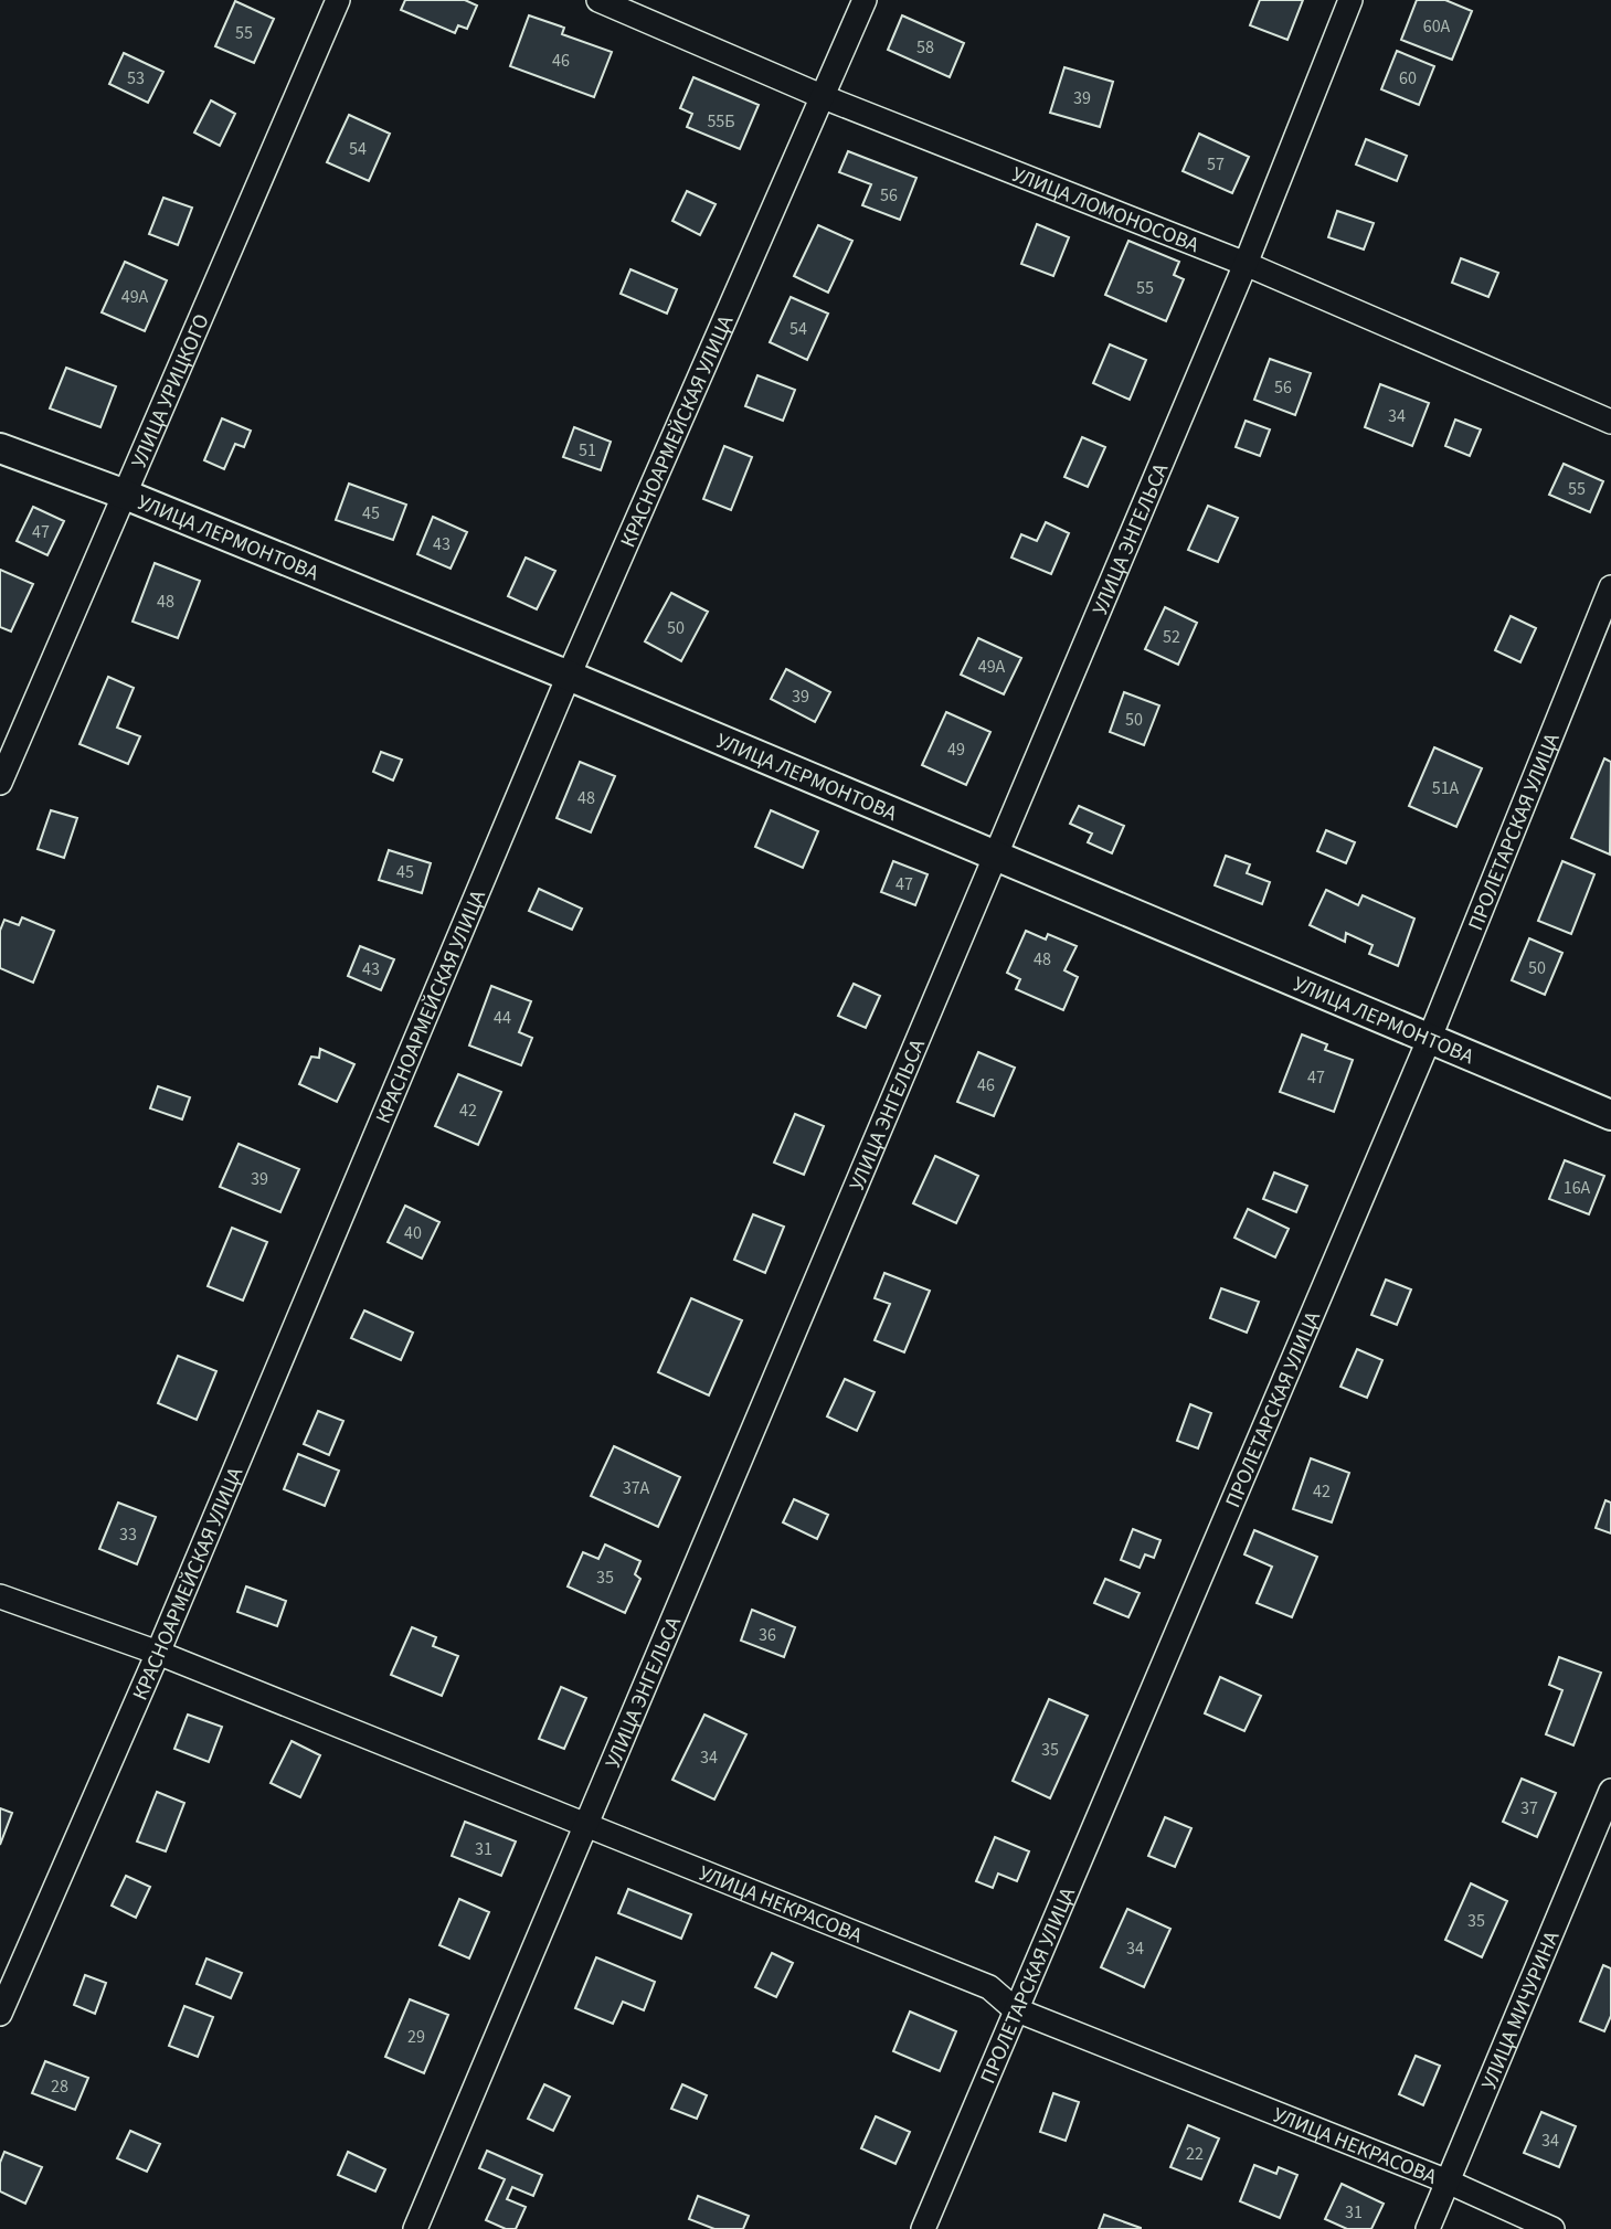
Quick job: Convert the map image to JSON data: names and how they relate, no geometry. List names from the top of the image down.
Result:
{
  "streets": {
    "street": [
      "УЛИЦА ЛОМОНОСОВА",
      "УЛИЦА УРИЦКОГО",
      "КРАСНОАРМЕЙСКАЯ УЛИЦА",
      "УЛИЦА ЛЕРМОНТОВА",
      "УЛИЦА ЭНГЕЛЬСА",
      "ПРОЛЕТАРСКАЯ УЛИЦА",
      "УЛИЦА НЕКРАСОВА",
      "УЛИЦА МИЧУРИНА"
    ]
  },
  "crossings": [
    ["УЛИЦА ЛОМОНОСОВА", "КРАСНОАРМЕЙСКАЯ УЛИЦА"],
    ["УЛИЦА ЛОМОНОСОВА", "УЛИЦА ЭНГЕЛЬСА"],
    ["УЛИЦА УРИЦКОГО", "УЛИЦА ЛЕРМОНТОВА"],
    ["КРАСНОАРМЕЙСКАЯ УЛИЦА", "УЛИЦА ЛЕРМОНТОВА"],
    ["КРАСНОАРМЕЙСКАЯ УЛИЦА", "УЛИЦА НЕКРАСОВА"],
    ["УЛИЦА ЛЕРМОНТОВА", "УЛИЦА ЭНГЕЛЬСА"],
    ["УЛИЦА ЛЕРМОНТОВА", "ПРОЛЕТАРСКАЯ УЛИЦА"],
    ["УЛИЦА ЭНГЕЛЬСА", "УЛИЦА НЕКРАСОВА"],
    ["ПРОЛЕТАРСКАЯ УЛИЦА", "УЛИЦА НЕКРАСОВА"],
    ["УЛИЦА НЕКРАСОВА", "УЛИЦА МИЧУРИНА"]
  ],
  "house_numbers": [
    "60А",
    "55",
    "58",
    "46",
    "53",
    "60",
    "39",
    "55Б",
    "54",
    "57",
    "56",
    "55",
    "49А",
    "54",
    "56",
    "34",
    "51",
    "55",
    "45",
    "47",
    "43",
    "48",
    "50",
    "52",
    "49А",
    "39",
    "50",
    "49",
    "51А",
    "48",
    "45",
    "47",
    "48",
    "50",
    "43",
    "44",
    "47",
    "46",
    "42",
    "39",
    "16А",
    "40",
    "37А",
    "42",
    "33",
    "35",
    "36",
    "35",
    "34",
    "37",
    "31",
    "35",
    "34",
    "29",
    "28",
    "34",
    "22",
    "31"
  ]
}
